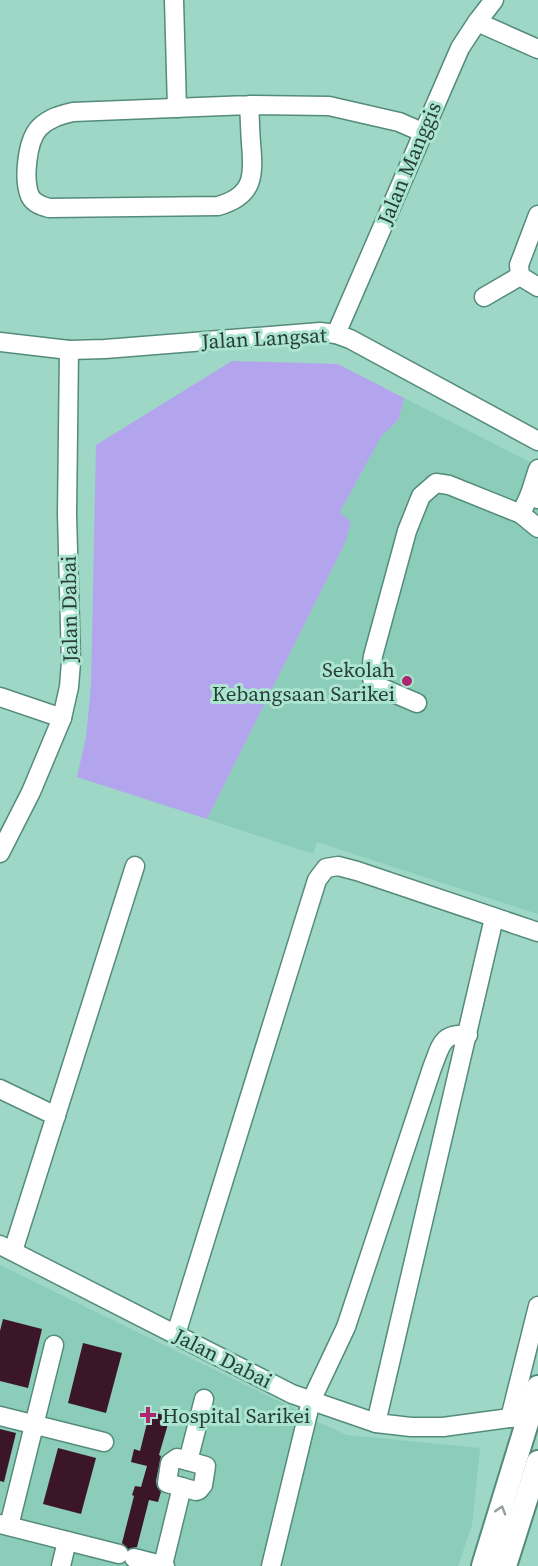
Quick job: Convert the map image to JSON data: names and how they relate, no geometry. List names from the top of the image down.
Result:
{
  "streets": {
    "street": ["Jalan Manggis", "Jalan Langsat", "Jalan Dabai"]
  },
  "crossings": [
    ["Jalan Manggis", "Jalan Langsat"],
    ["Jalan Langsat", "Jalan Dabai"]
  ],
  "places": {
    "other": ["Sekolah Kebangsaan Sarikei"],
    "health": ["Hospital Sarikei"]
  }
}
